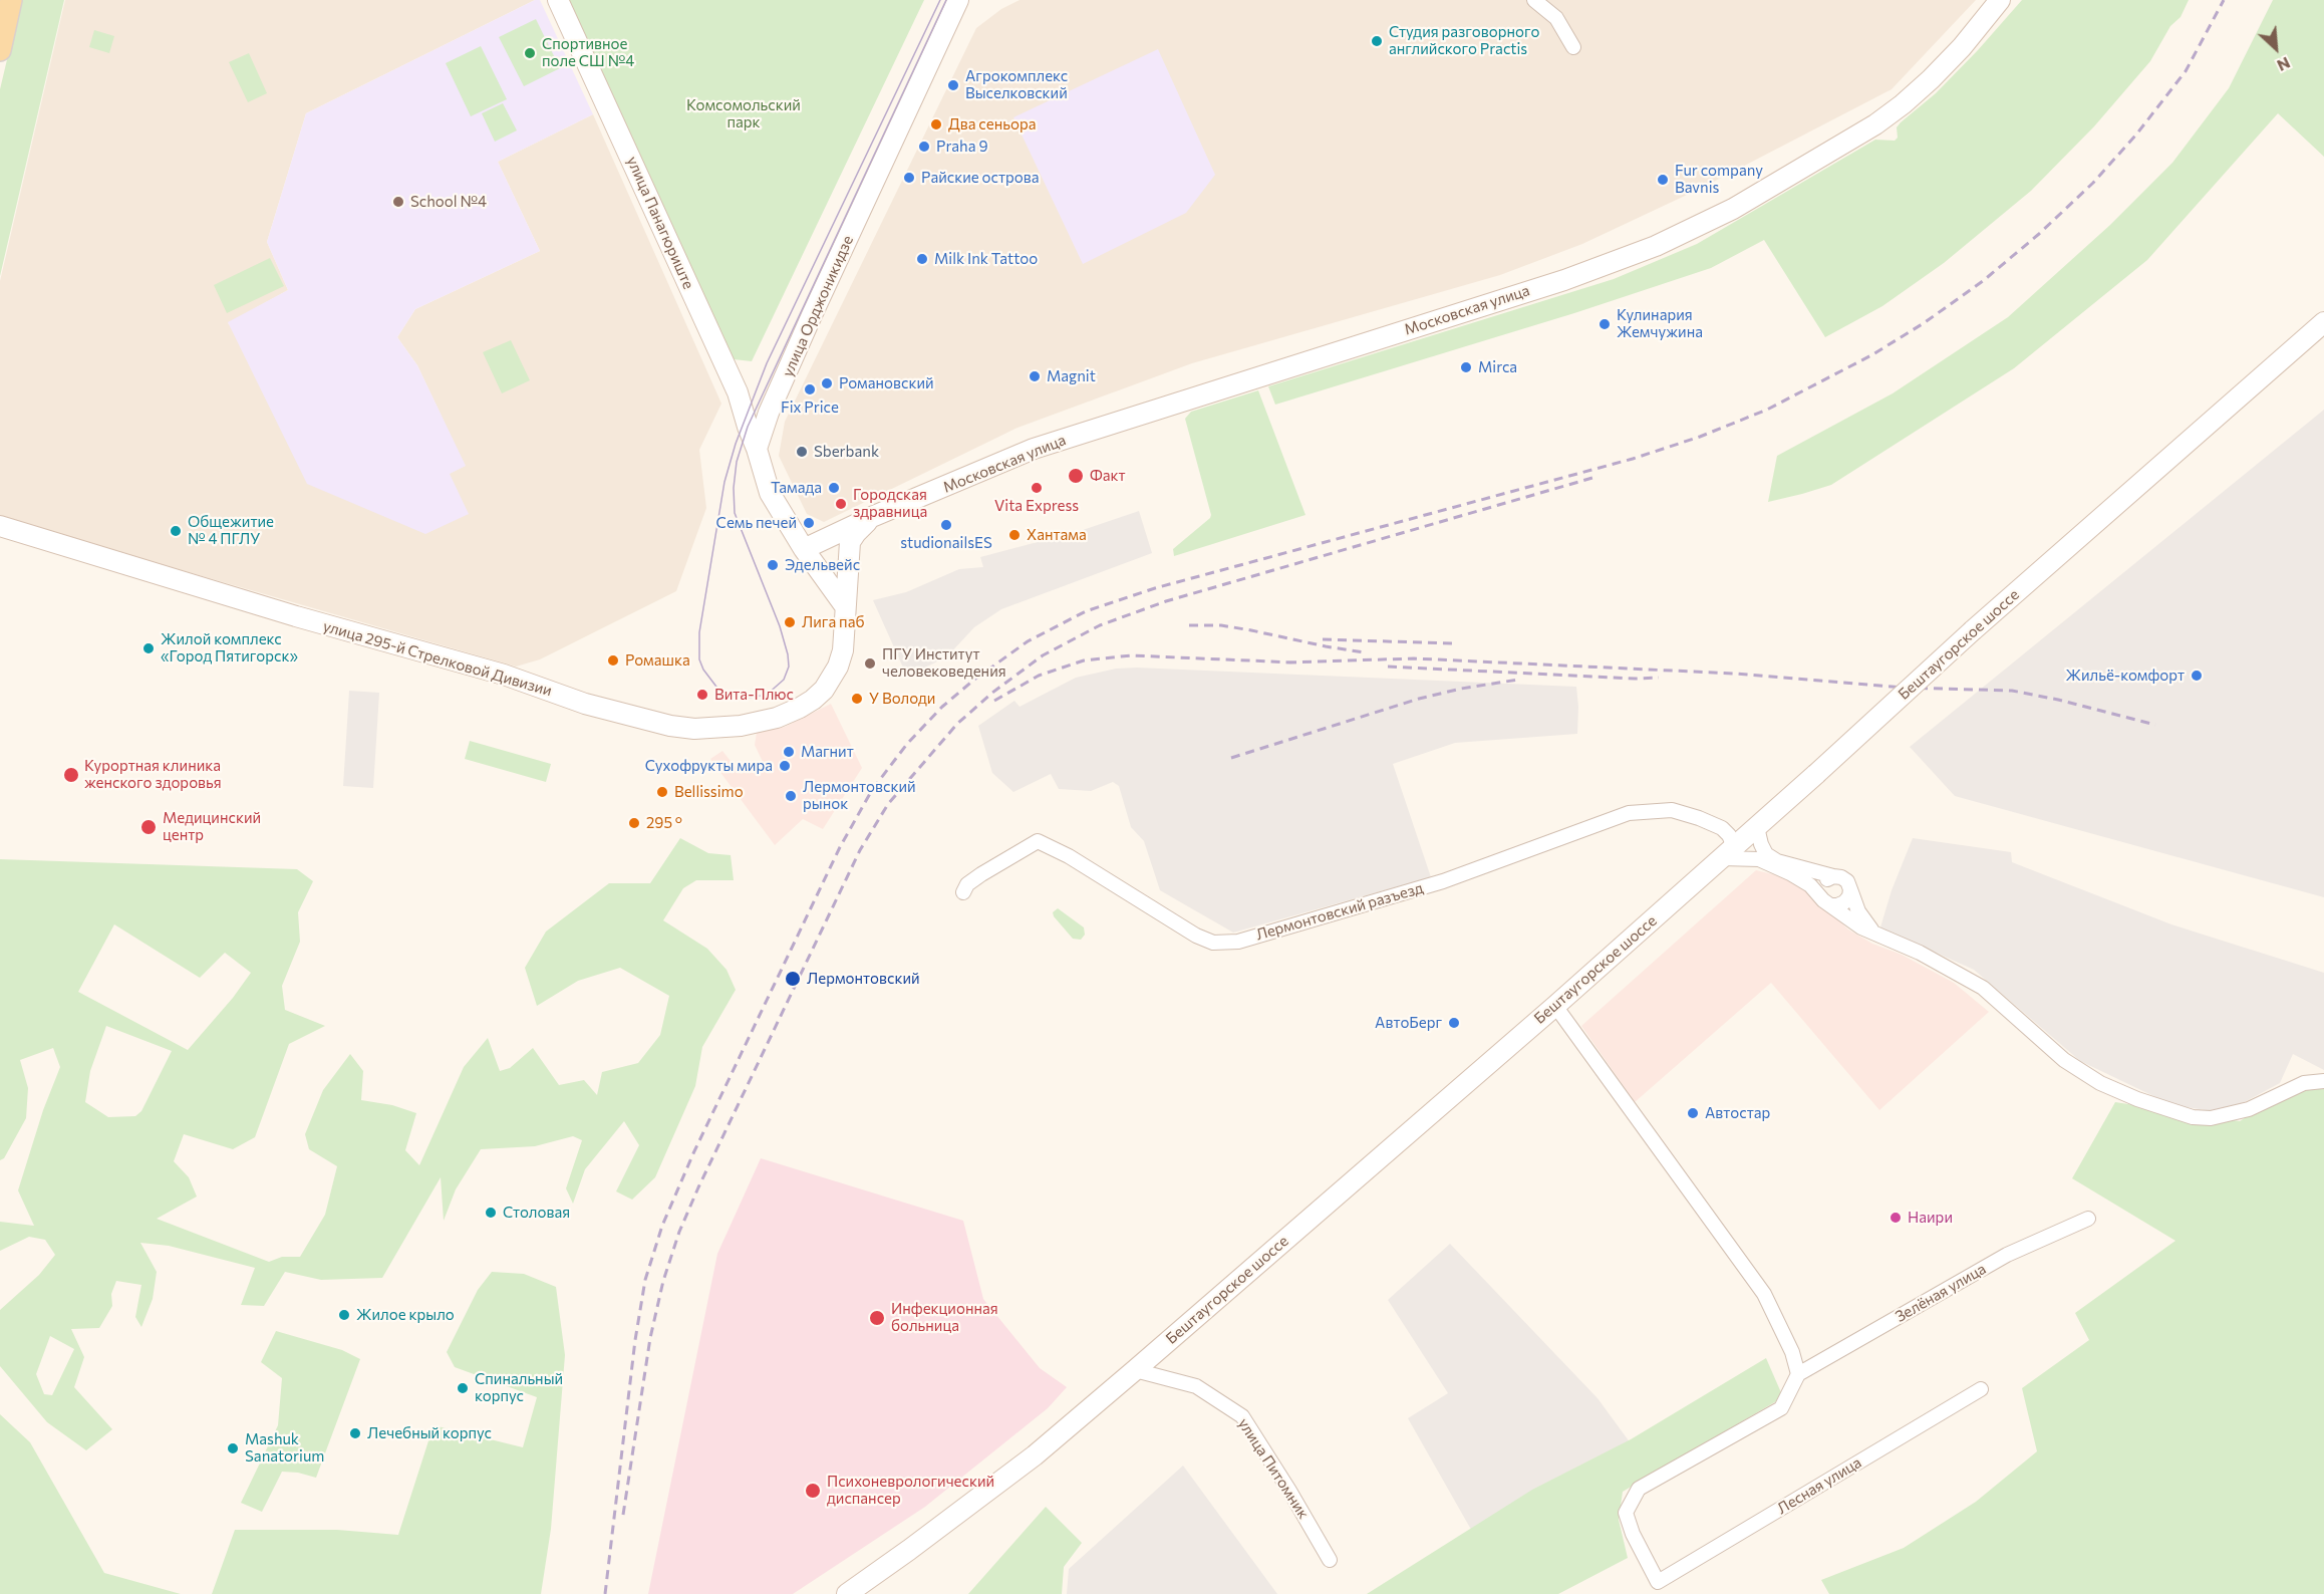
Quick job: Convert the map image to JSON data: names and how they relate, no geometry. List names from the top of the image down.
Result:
{
  "streets": {
    "street": [
      "улица Панагюриште",
      "улица Орджоникидзе",
      "Московская улица",
      "Бештаугорское шоссе",
      "улица 295-й Стрелковой Дивизии",
      "Лермонтовский разъезд",
      "Зелёная улица",
      "улица Питомник",
      "Лесная улица"
    ]
  },
  "crossings": [
    ["улица Панагюриште", "улица Орджоникидзе"],
    ["Московская улица", "улица 295-й Стрелковой Дивизии"],
    ["Бештаугорское шоссе", "Лермонтовский разъезд"],
    ["Бештаугорское шоссе", "улица Питомник"],
    ["Зелёная улица", "Лесная улица"]
  ],
  "parks": ["Комсомольский парк"],
  "places": [
    "Студия разговорного английского Practis",
    "Спортивное поле СШ №4",
    "Агрокомплекс Выселковский",
    "Два сеньора",
    "Praha 9",
    "Райские острова",
    "Fur company Bavnis",
    "School №4",
    "Milk Ink Tattoo",
    "Кулинария Жемчужина",
    "Mirca",
    "Magnit",
    "Романовский",
    "Fix Price",
    "Sberbank",
    "Факт",
    "Тамада",
    "Vita Express",
    "Городская здравница",
    "Семь печей",
    "studionailsES",
    "Общежитие № 4 ПГЛУ",
    "Хантама",
    "Эдельвейс",
    "Лига паб",
    "Жилой комплекс «Город Пятигорск»",
    "Ромашка",
    "ПГУ Институт человековедения",
    "Жильё-комфорт",
    "Вита-Плюс",
    "У Володи",
    "Магнит",
    "Сухофрукты мира",
    "Курортная клиника женского здоровья",
    "Bellissimo",
    "Лермонтовский рынок",
    "295 °",
    "Медицинский центр",
    "Лермонтовский",
    "АвтоБерг",
    "Автостар",
    "Столовая",
    "Наири",
    "Жилое крыло",
    "Инфекционная больница",
    "Спинальный корпус",
    "Лечебный корпус",
    "Mashuk Sanatorium",
    "Психоневрологический диспансер"
  ],
  "north": "bottom right"
}
